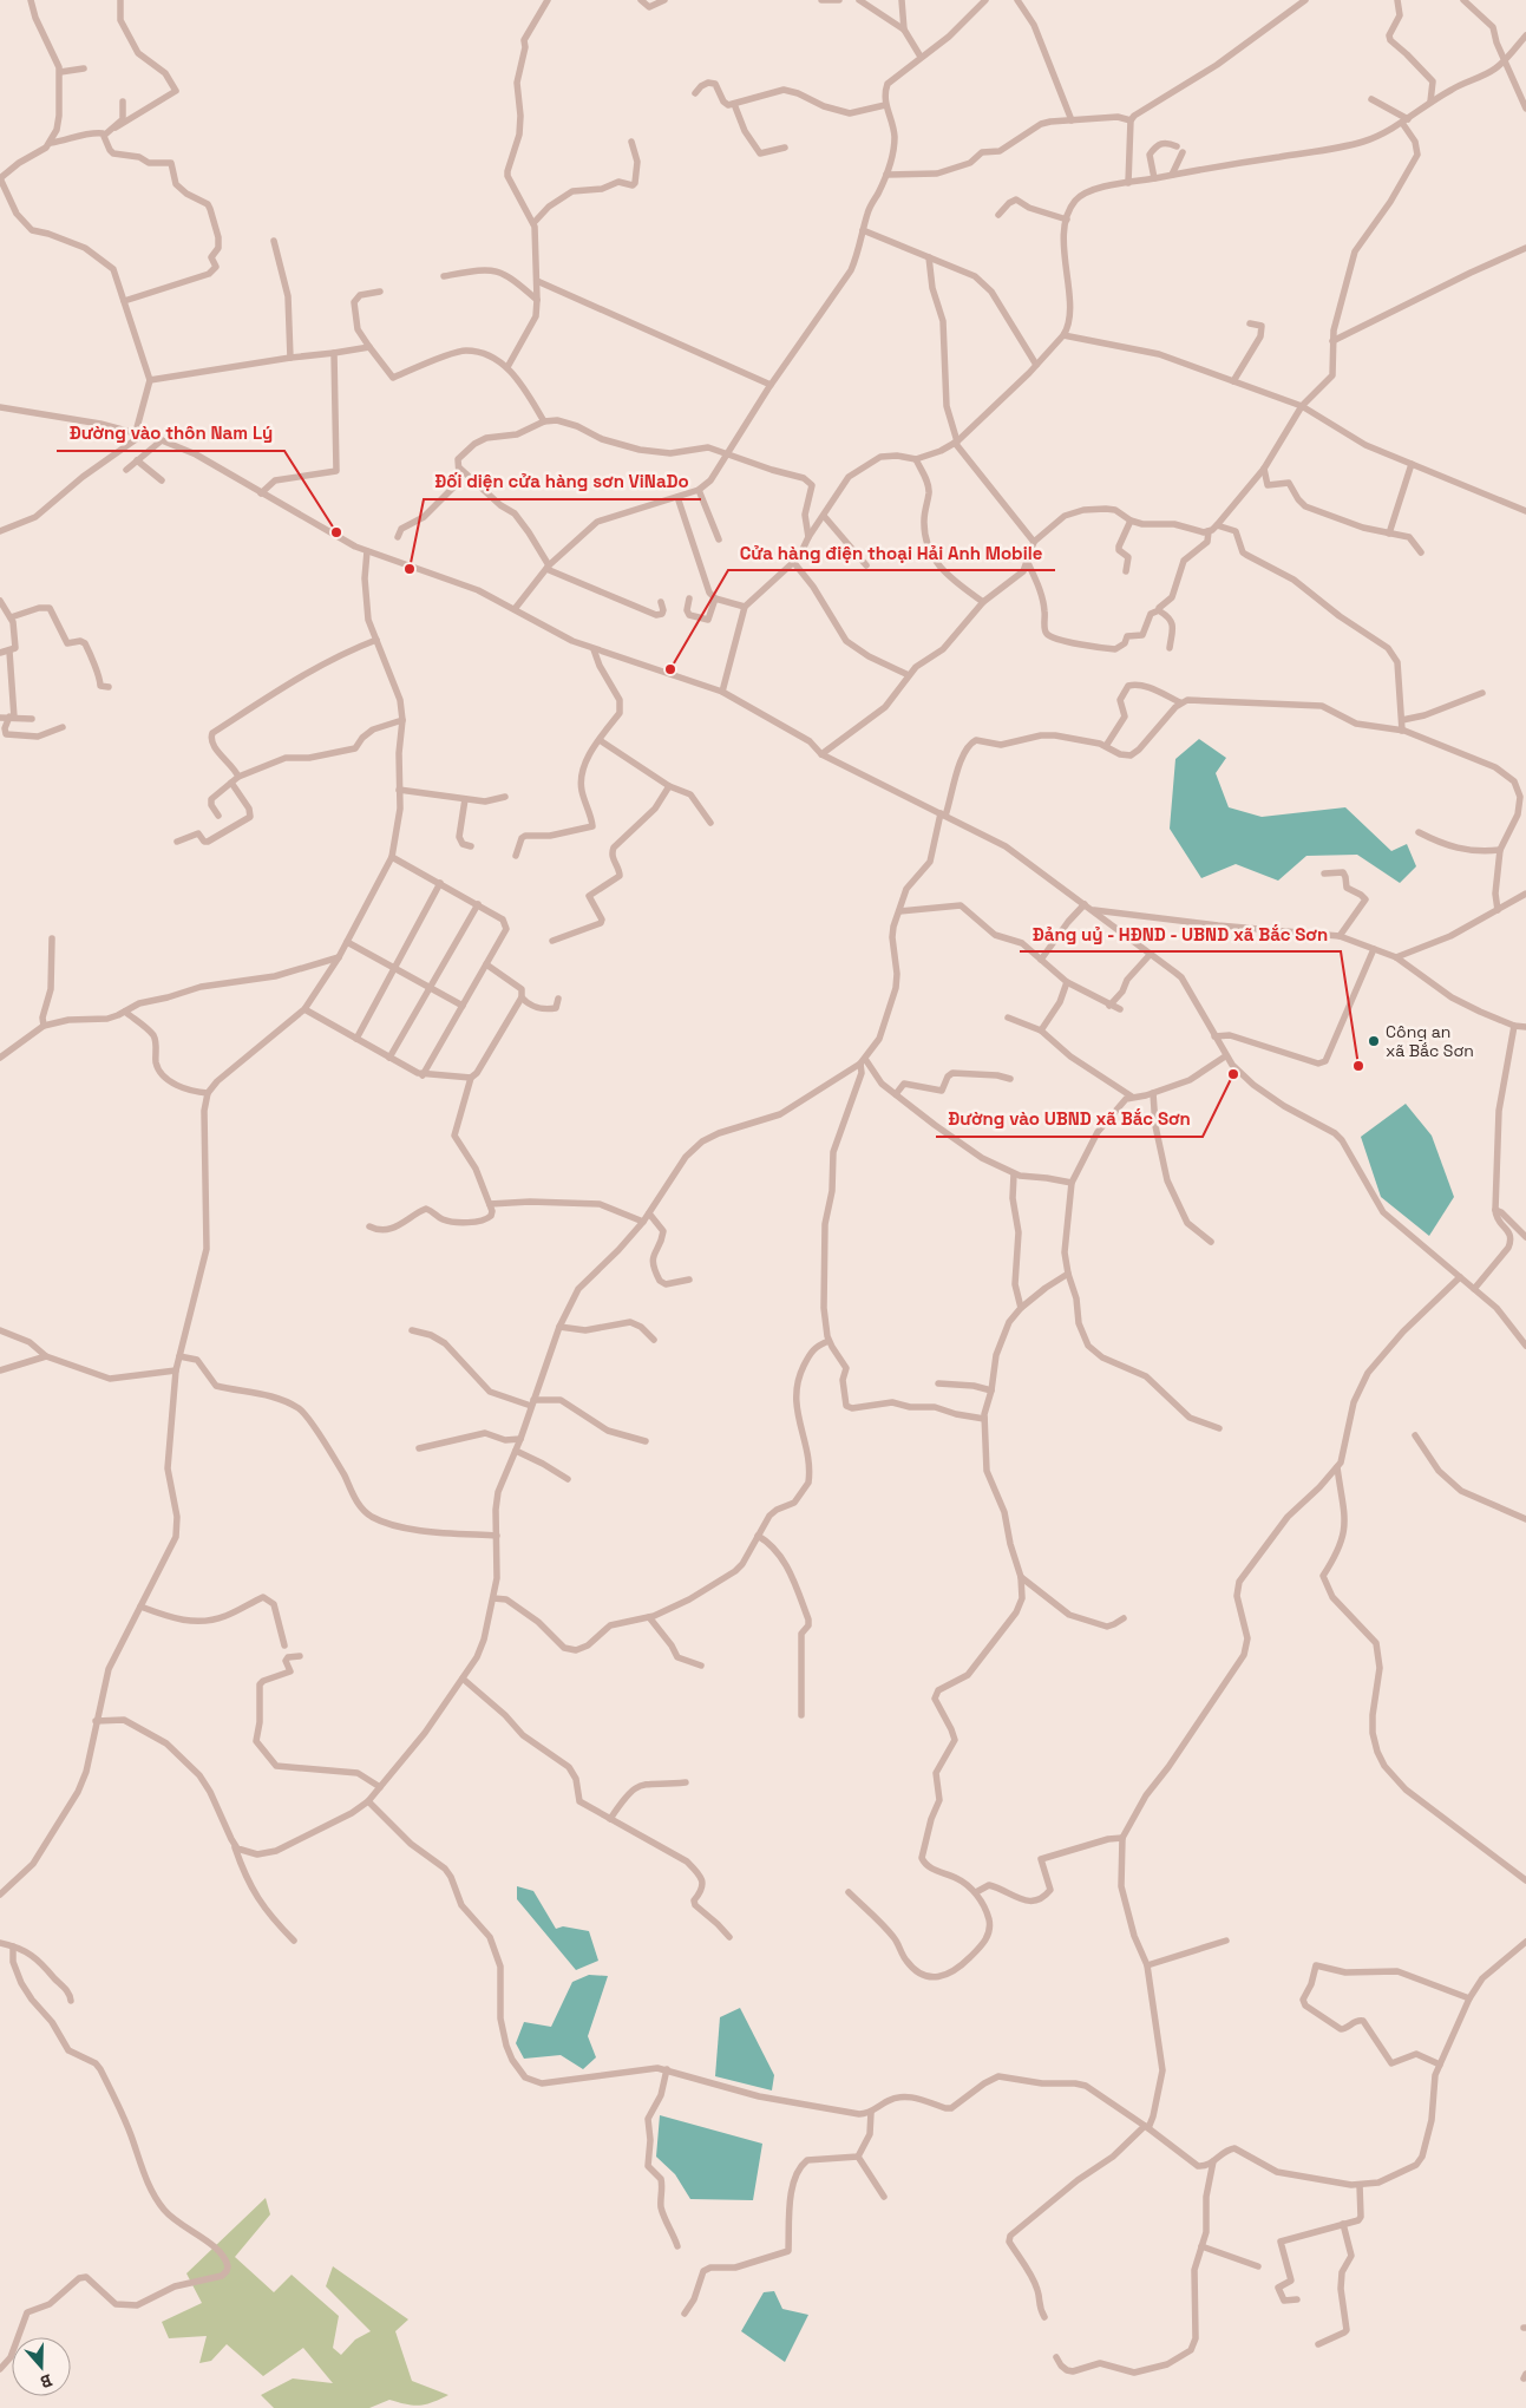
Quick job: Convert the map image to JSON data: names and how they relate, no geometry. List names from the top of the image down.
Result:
{
  "places": [
    "Đường vào thôn Nam Lý",
    "Đối diện cửa hàng sơn ViNaDo",
    "Cửa hàng điện thoại Hải Anh Mobile",
    "Công an xã Bắc Sơn",
    "Đảng uỷ - HĐND - UBND xã Bắc Sơn",
    "Đường vào UBND xã Bắc Sơn"
  ],
  "north": "bottom"
}
